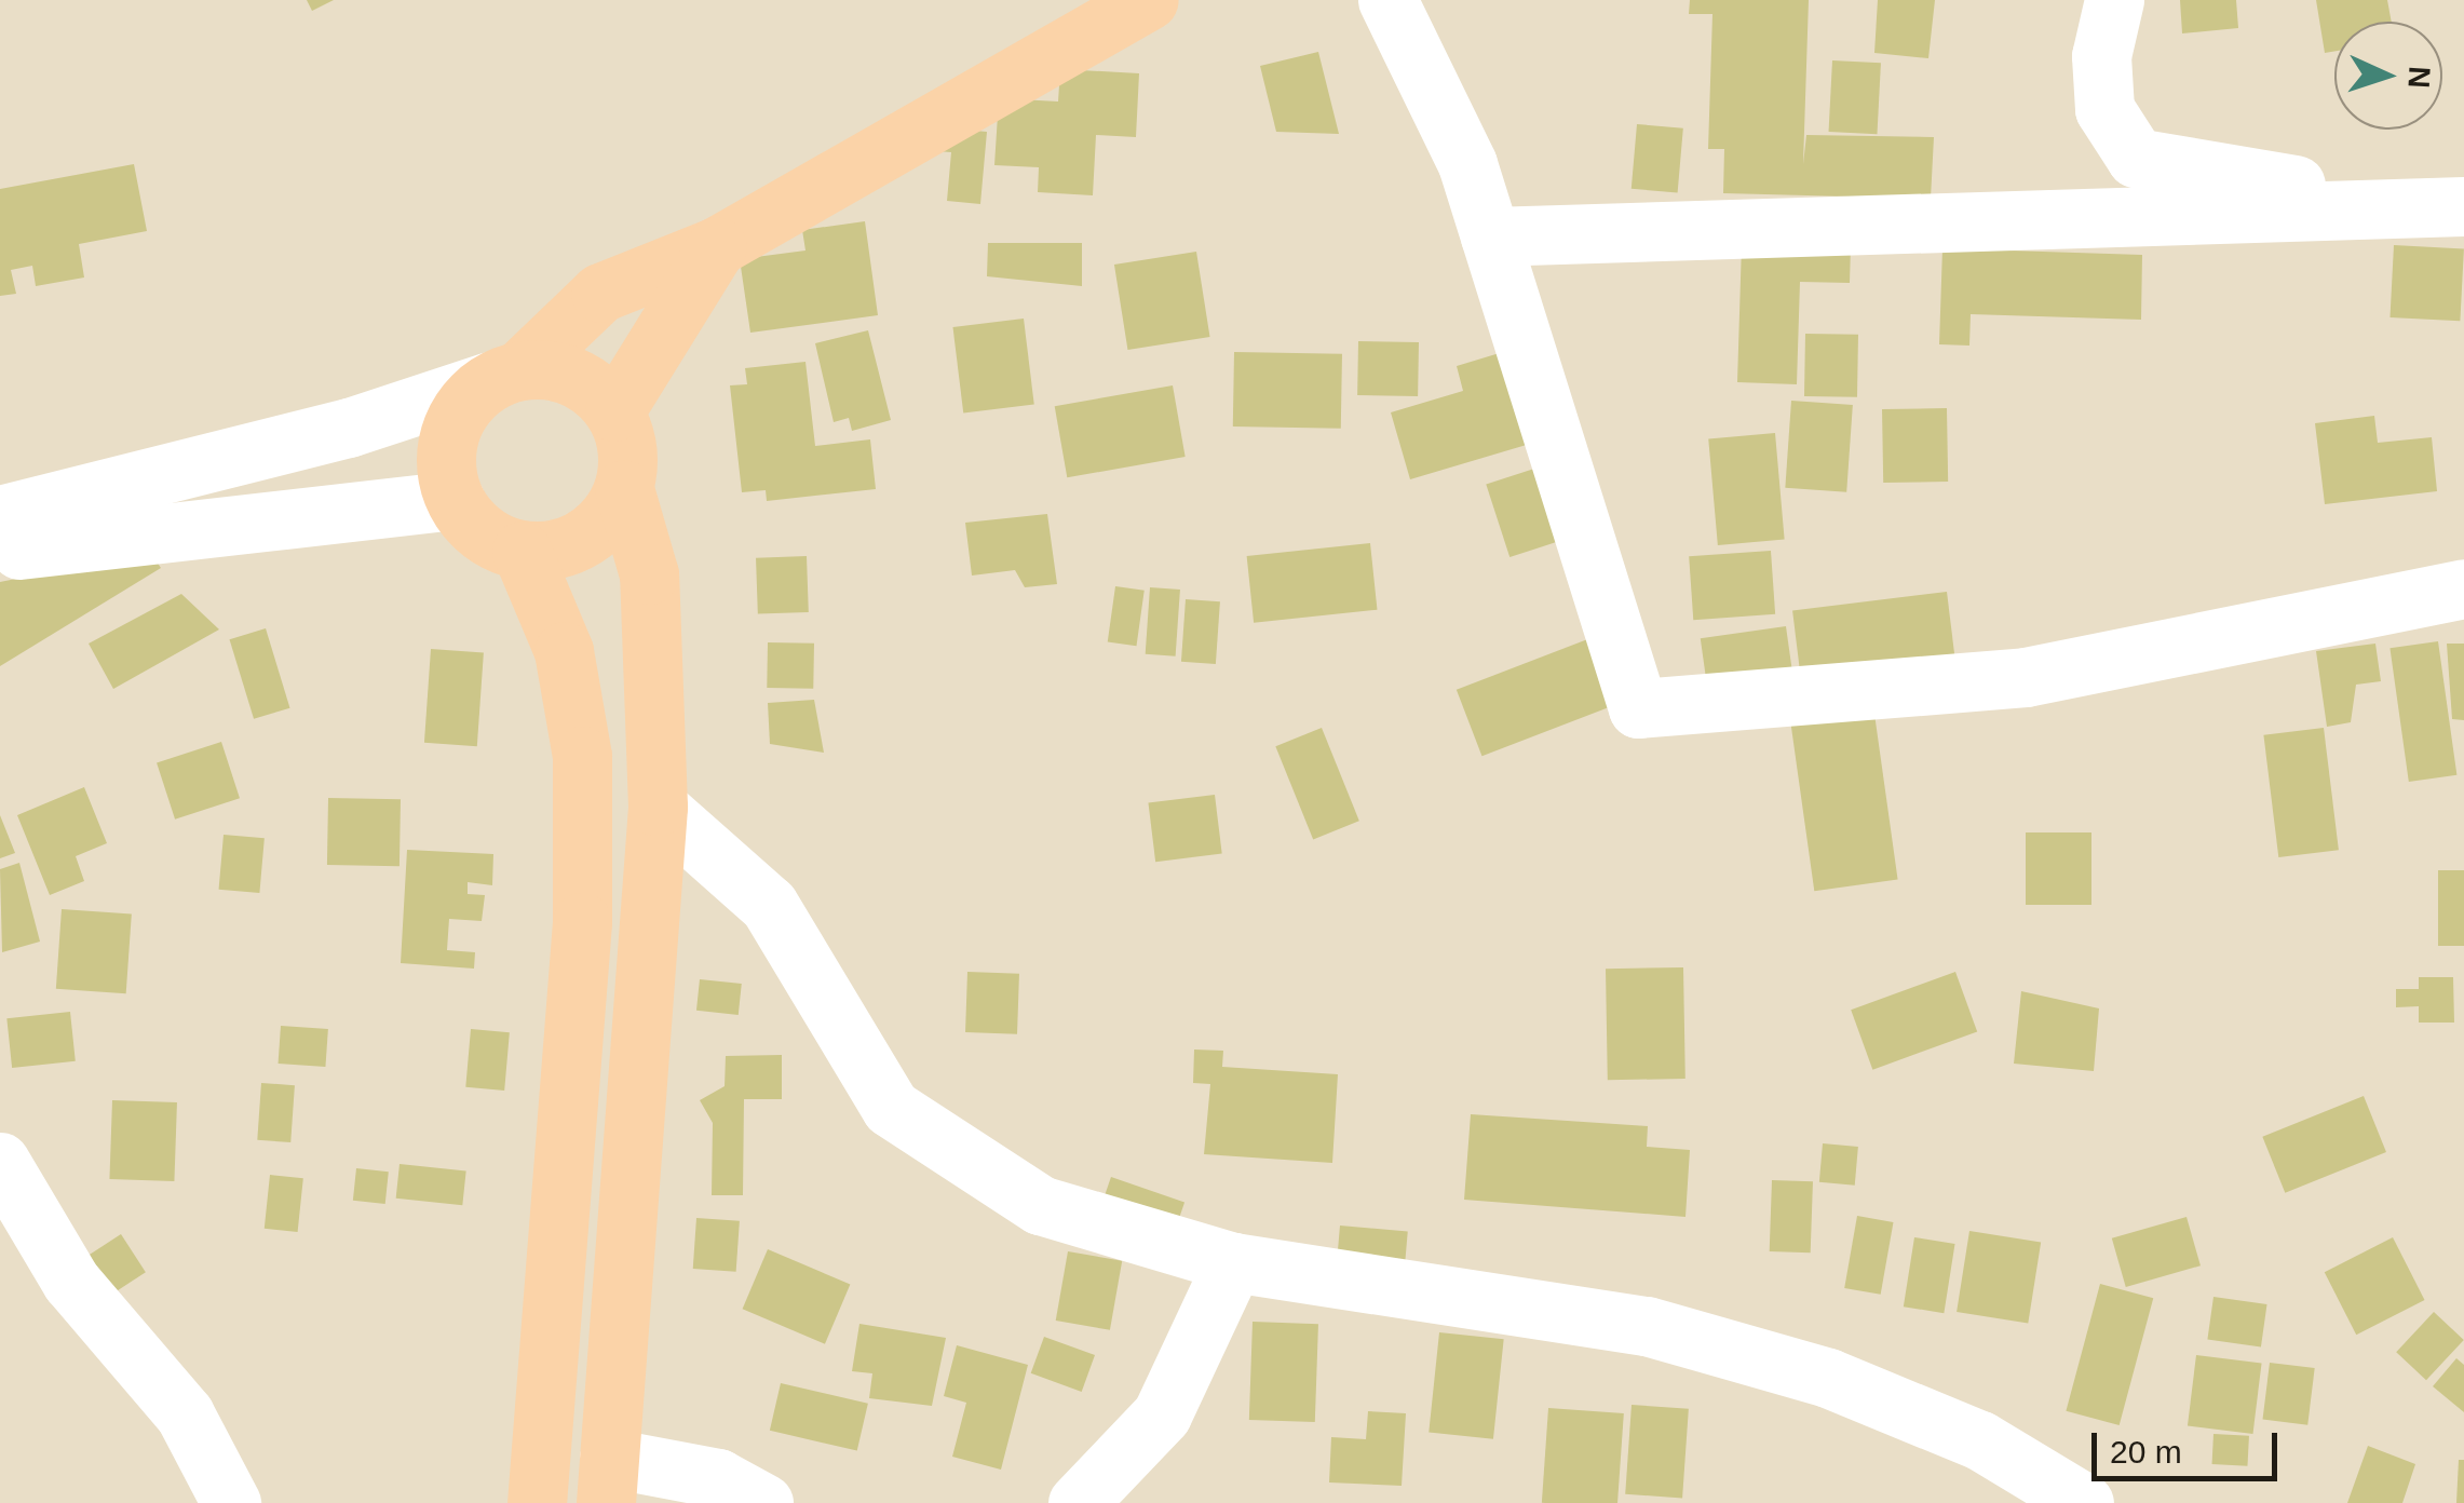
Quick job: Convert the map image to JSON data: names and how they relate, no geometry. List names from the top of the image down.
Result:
{
  "scale_bar": "20 m",
  "north": "right"
}
